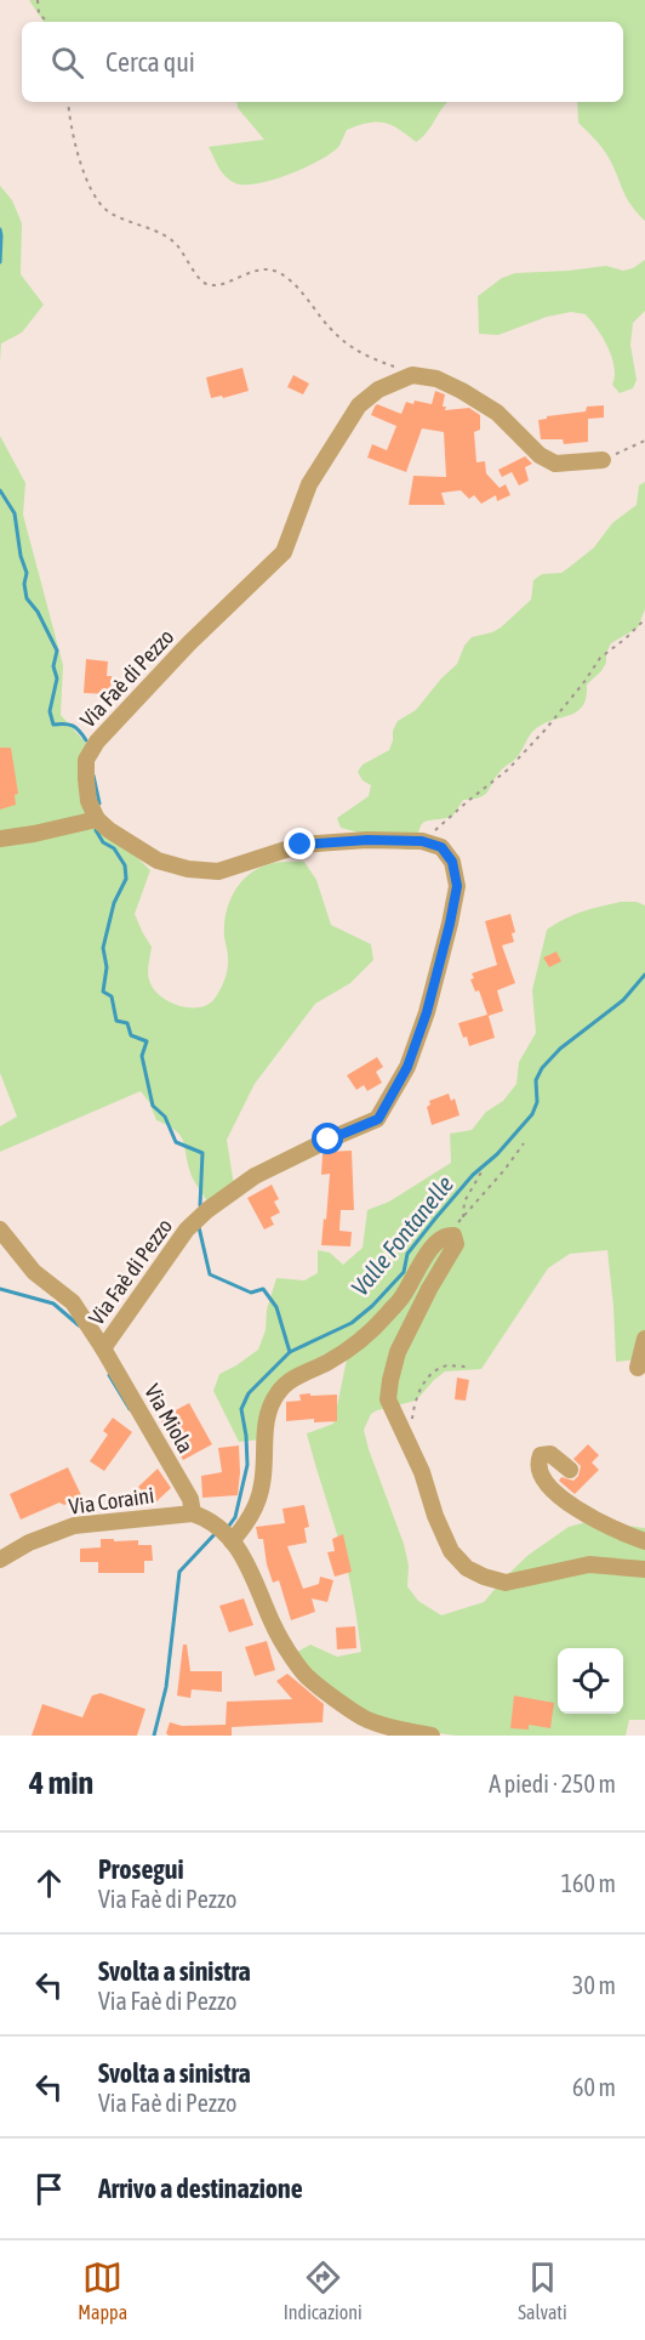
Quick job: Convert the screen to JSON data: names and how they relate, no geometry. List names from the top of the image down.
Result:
{
  "streets": {
    "street": ["Via Faè di Pezzo", "Via Miola", "Via Coraini"]
  },
  "crossings": [
    ["Via Faè di Pezzo", "Via Miola"],
    ["Via Miola", "Via Coraini"]
  ],
  "water": ["Valle Fontanelle"],
  "page": {
    "search": "Cerca qui",
    "heading": ["4 min", "A piedi · 250 m"],
    "list": [
      ["Prosegui", "Via Faè di Pezzo", "160 m"],
      ["Svolta a sinistra", "Via Faè di Pezzo", "30 m"],
      ["Svolta a sinistra", "Via Faè di Pezzo", "60 m"],
      "Arrivo a destinazione"
    ],
    "nav": ["Mappa", "Indicazioni", "Salvati"]
  }
}
